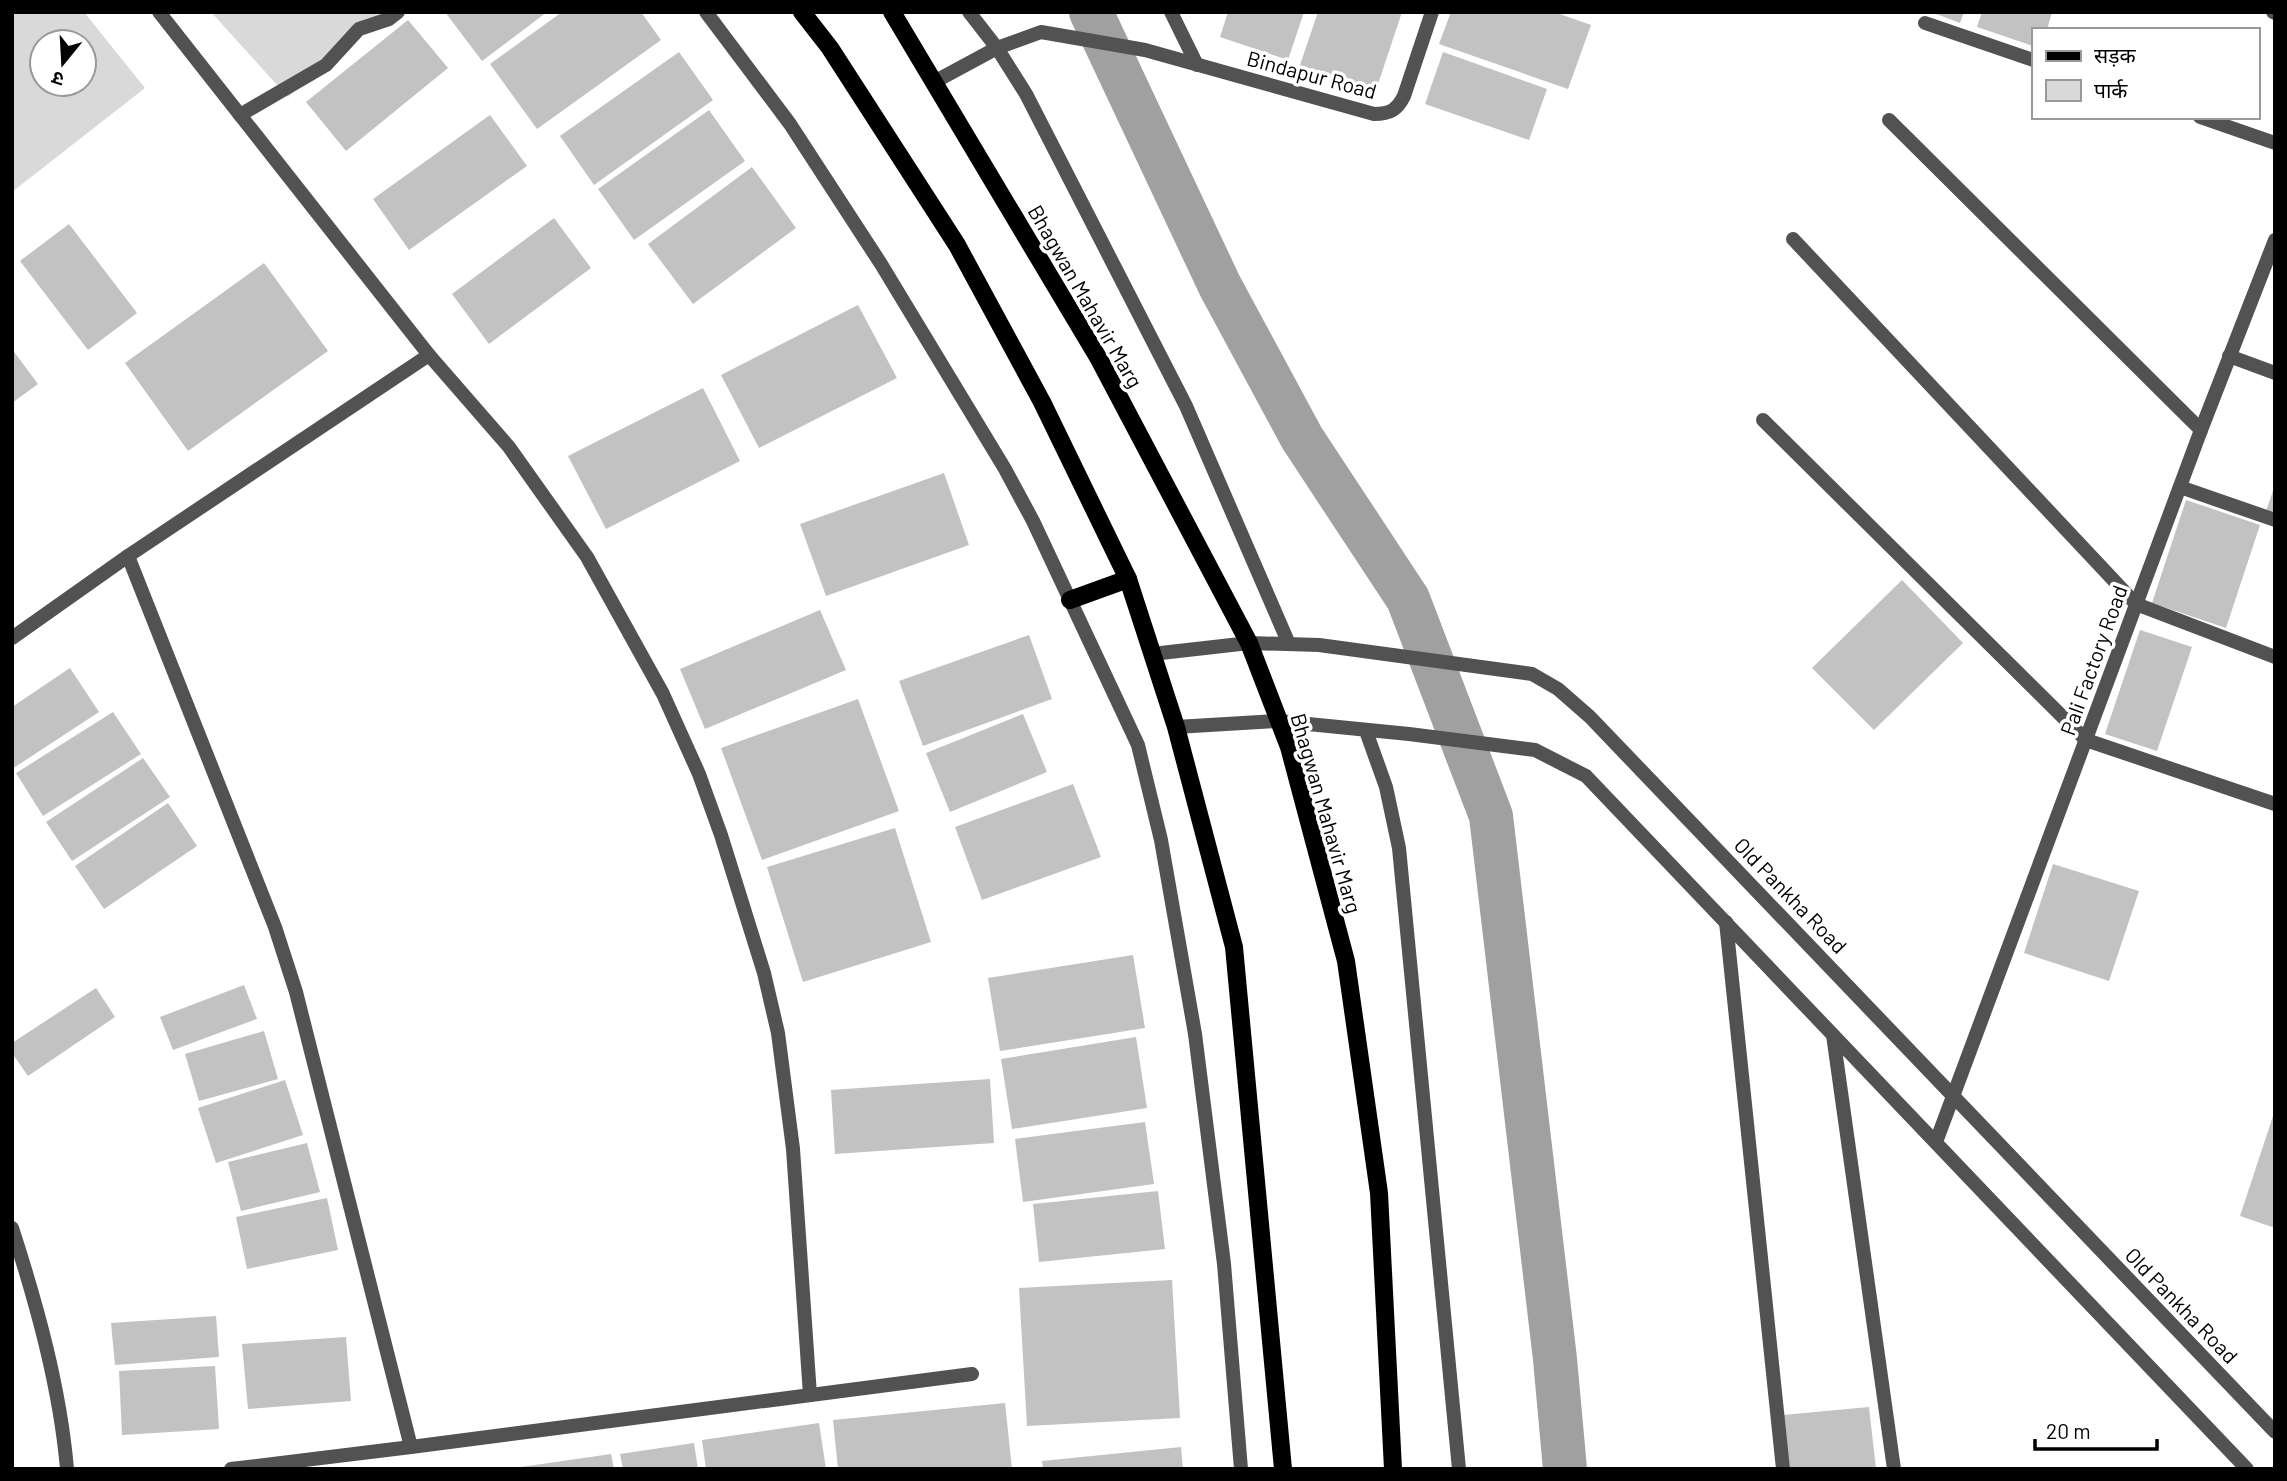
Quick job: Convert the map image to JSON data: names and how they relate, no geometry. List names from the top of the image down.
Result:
{
  "streets": {
    "main road": ["Bhagwan Mahavir Marg"],
    "street": ["Bindapur Road", "Pali Factory Road", "Old Pankha Road"]
  },
  "crossings": [
    ["Bhagwan Mahavir Marg", "Old Pankha Road"],
    ["Pali Factory Road", "Old Pankha Road"]
  ],
  "legend": ["सड़क", "पार्क"],
  "scale_bar": "20 m",
  "north": "bottom"
}
